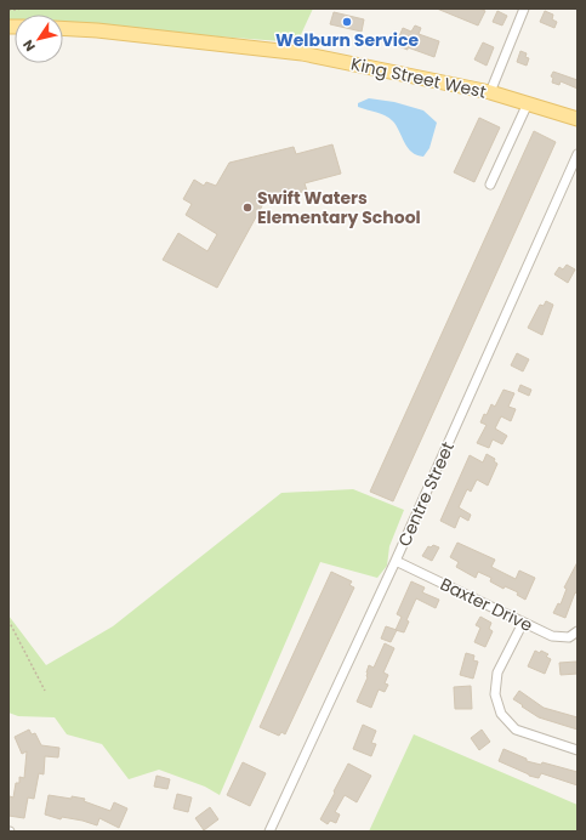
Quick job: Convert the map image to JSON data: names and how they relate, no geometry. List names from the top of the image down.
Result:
{
  "streets": {
    "main road": ["King Street West"],
    "street": ["Centre Street", "Baxter Drive"]
  },
  "crossings": [
    ["Centre Street", "Baxter Drive"]
  ],
  "places": ["Welburn Service", "Swift Waters Elementary School"],
  "north": "bottom left"
}
